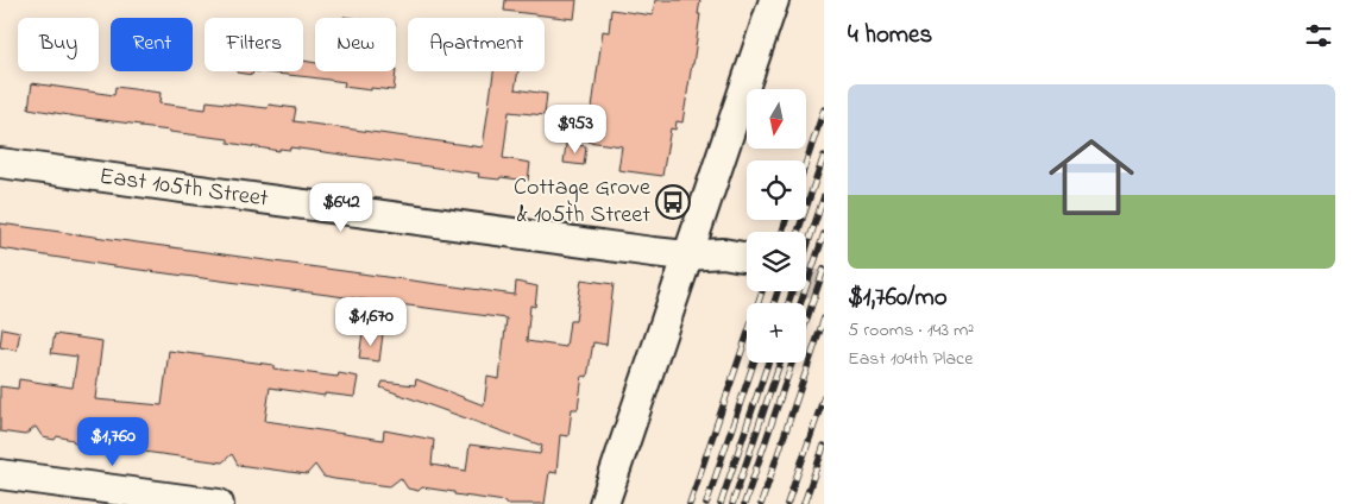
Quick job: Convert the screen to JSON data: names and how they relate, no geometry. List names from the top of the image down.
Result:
{
  "streets": {
    "street": ["East 105th Street"]
  },
  "places": {
    "bus stop": ["Cottage Grove & 105th Street"]
  },
  "north": "bottom",
  "page": {
    "heading": "4 homes",
    "chip": [
      "Buy",
      "Rent",
      "Filters",
      "New",
      "Apartment"
    ],
    "list": [
      {
        "name": "$1,760/mo",
        "note": "5 rooms · 143 m² · East 104th Place"
      }
    ],
    "map_buttons": "+",
    "price": [
      "$953",
      "$642",
      "$1,670",
      "$1,760"
    ]
  }
}
